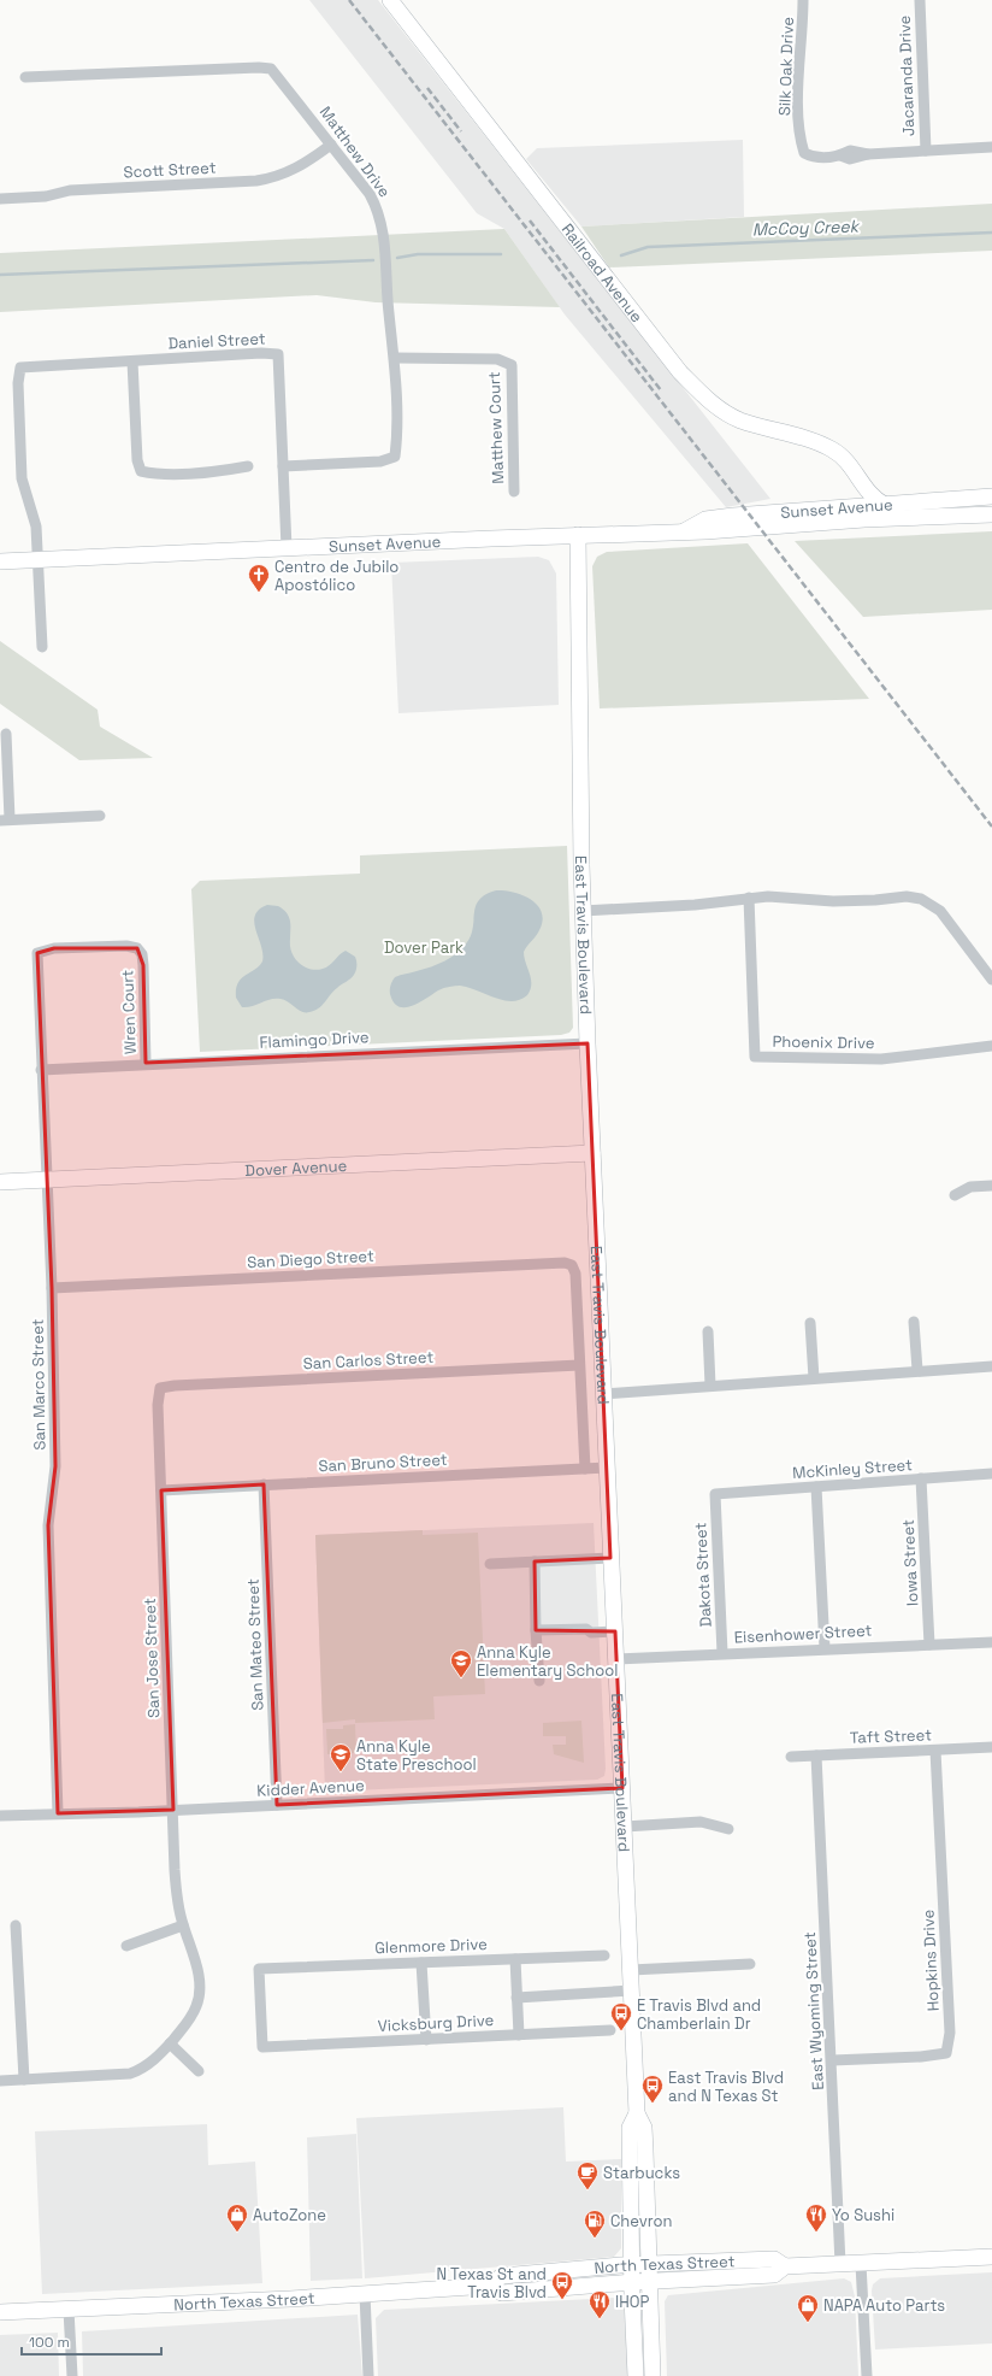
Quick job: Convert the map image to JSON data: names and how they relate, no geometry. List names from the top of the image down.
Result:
{
  "streets": {
    "main road": [
      "Railroad Avenue",
      "Sunset Avenue",
      "East Travis Boulevard",
      "Dover Avenue",
      "North Texas Street"
    ],
    "street": [
      "Silk Oak Drive",
      "Jacaranda Drive",
      "Matthew Drive",
      "Scott Street",
      "Daniel Street",
      "Matthew Court",
      "Wren Court",
      "Flamingo Drive",
      "Phoenix Drive",
      "San Diego Street",
      "San Carlos Street",
      "San Marco Street",
      "San Bruno Street",
      "McKinley Street",
      "Iowa Street",
      "Dakota Street",
      "Eisenhower Street",
      "San Mateo Street",
      "San Jose Street",
      "Taft Street",
      "Kidder Avenue",
      "Glenmore Drive",
      "Hopkins Drive",
      "East Wyoming Street",
      "Vicksburg Drive"
    ]
  },
  "crossings": [
    ["Silk Oak Drive", "Jacaranda Drive"],
    ["Matthew Drive", "Scott Street"],
    ["Matthew Drive", "Daniel Street"],
    ["Matthew Drive", "Matthew Court"],
    ["Railroad Avenue", "Sunset Avenue"],
    ["Daniel Street", "Sunset Avenue"],
    ["Sunset Avenue", "East Travis Boulevard"],
    ["East Travis Boulevard", "Flamingo Drive"],
    ["East Travis Boulevard", "Dover Avenue"],
    ["East Travis Boulevard", "San Diego Street"],
    ["East Travis Boulevard", "San Carlos Street"],
    ["East Travis Boulevard", "San Bruno Street"],
    ["East Travis Boulevard", "Eisenhower Street"],
    ["East Travis Boulevard", "Kidder Avenue"],
    ["East Travis Boulevard", "North Texas Street"],
    ["Wren Court", "Flamingo Drive"],
    ["Wren Court", "San Marco Street"],
    ["Flamingo Drive", "San Marco Street"],
    ["Dover Avenue", "San Marco Street"],
    ["San Diego Street", "San Marco Street"],
    ["San Carlos Street", "San Jose Street"],
    ["San Marco Street", "Kidder Avenue"],
    ["San Bruno Street", "San Mateo Street"],
    ["San Bruno Street", "San Jose Street"],
    ["McKinley Street", "Iowa Street"],
    ["McKinley Street", "Dakota Street"],
    ["Iowa Street", "Eisenhower Street"],
    ["Dakota Street", "Eisenhower Street"],
    ["San Mateo Street", "Kidder Avenue"],
    ["San Jose Street", "Kidder Avenue"],
    ["Taft Street", "Hopkins Drive"],
    ["Taft Street", "East Wyoming Street"],
    ["Glenmore Drive", "Vicksburg Drive"],
    ["Hopkins Drive", "East Wyoming Street"],
    ["East Wyoming Street", "North Texas Street"]
  ],
  "water": ["McCoy Creek"],
  "parks": ["Dover Park"],
  "places": {
    "church": ["Centro de Jubilo Apostólico"],
    "school or university": ["Anna Kyle Elementary School", "Anna Kyle State Preschool"],
    "bus stop": ["E Travis Blvd and Chamberlain Dr", "East Travis Blvd and N Texas St", "N Texas St and Travis Blvd"],
    "cafe": ["Starbucks"],
    "shop": ["AutoZone", "NAPA Auto Parts"],
    "restaurant": ["Yo Sushi", "IHOP"],
    "fuel station": ["Chevron"]
  },
  "scale_bar": "100 m"
}
